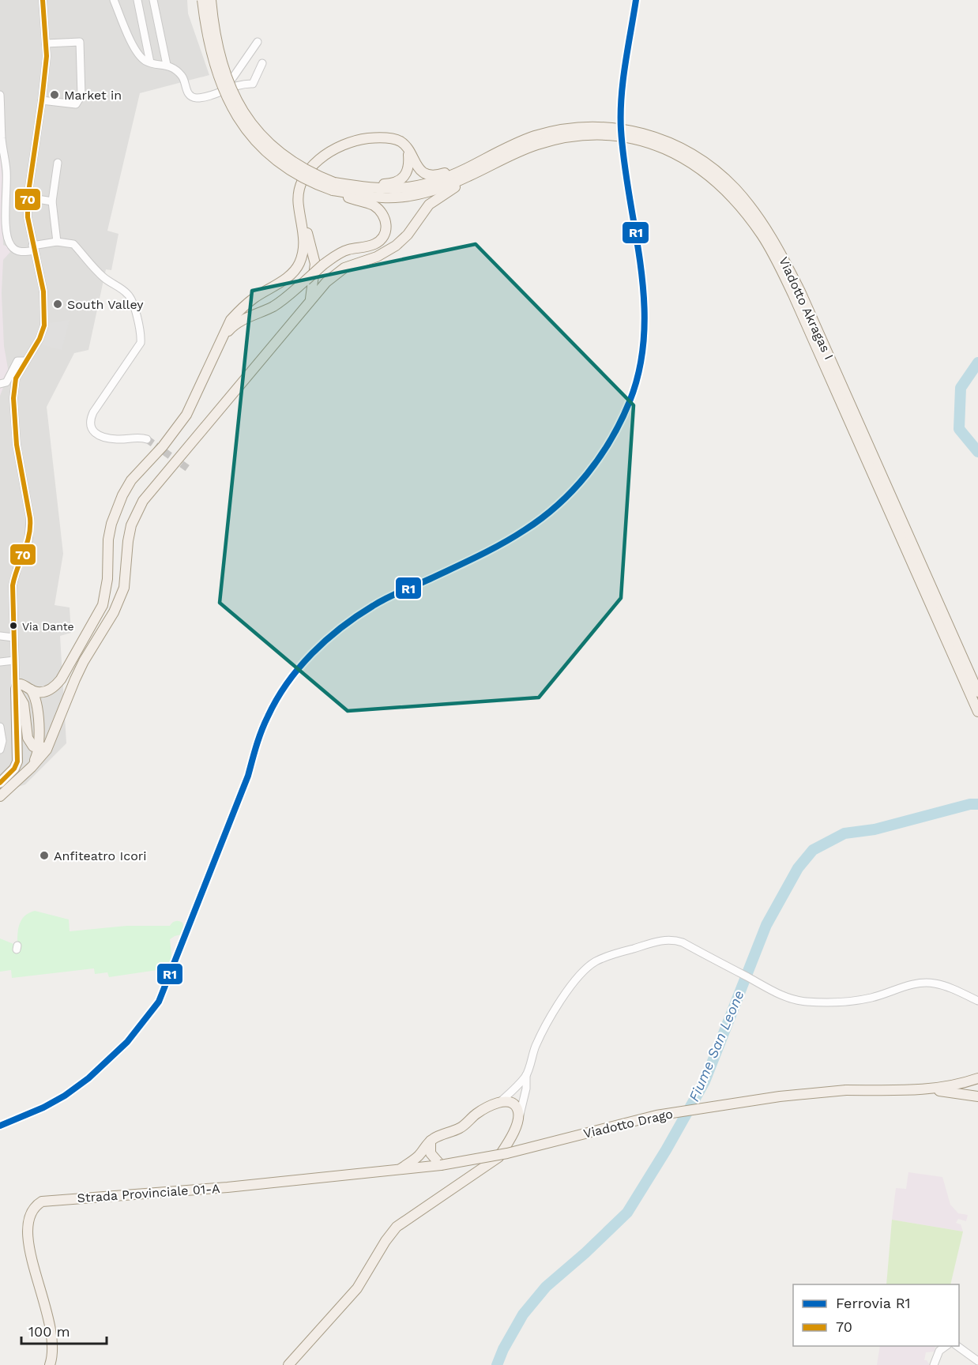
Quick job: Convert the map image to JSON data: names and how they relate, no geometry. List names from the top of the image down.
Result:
{
  "streets": {
    "main road": ["Viadotto Akragas I", "Viadotto Drago", "Strada Provinciale 01-A"]
  },
  "crossings": [
    ["Viadotto Drago", "Strada Provinciale 01-A"]
  ],
  "water": ["Fiume San Leone"],
  "places": [
    "Market in",
    "South Valley",
    "Via Dante",
    "Anfiteatro Icori"
  ],
  "lines": ["rail line R1", "transit line 70"],
  "legend": ["Ferrovia R1", "70"],
  "scale_bar": "100 m"
}
